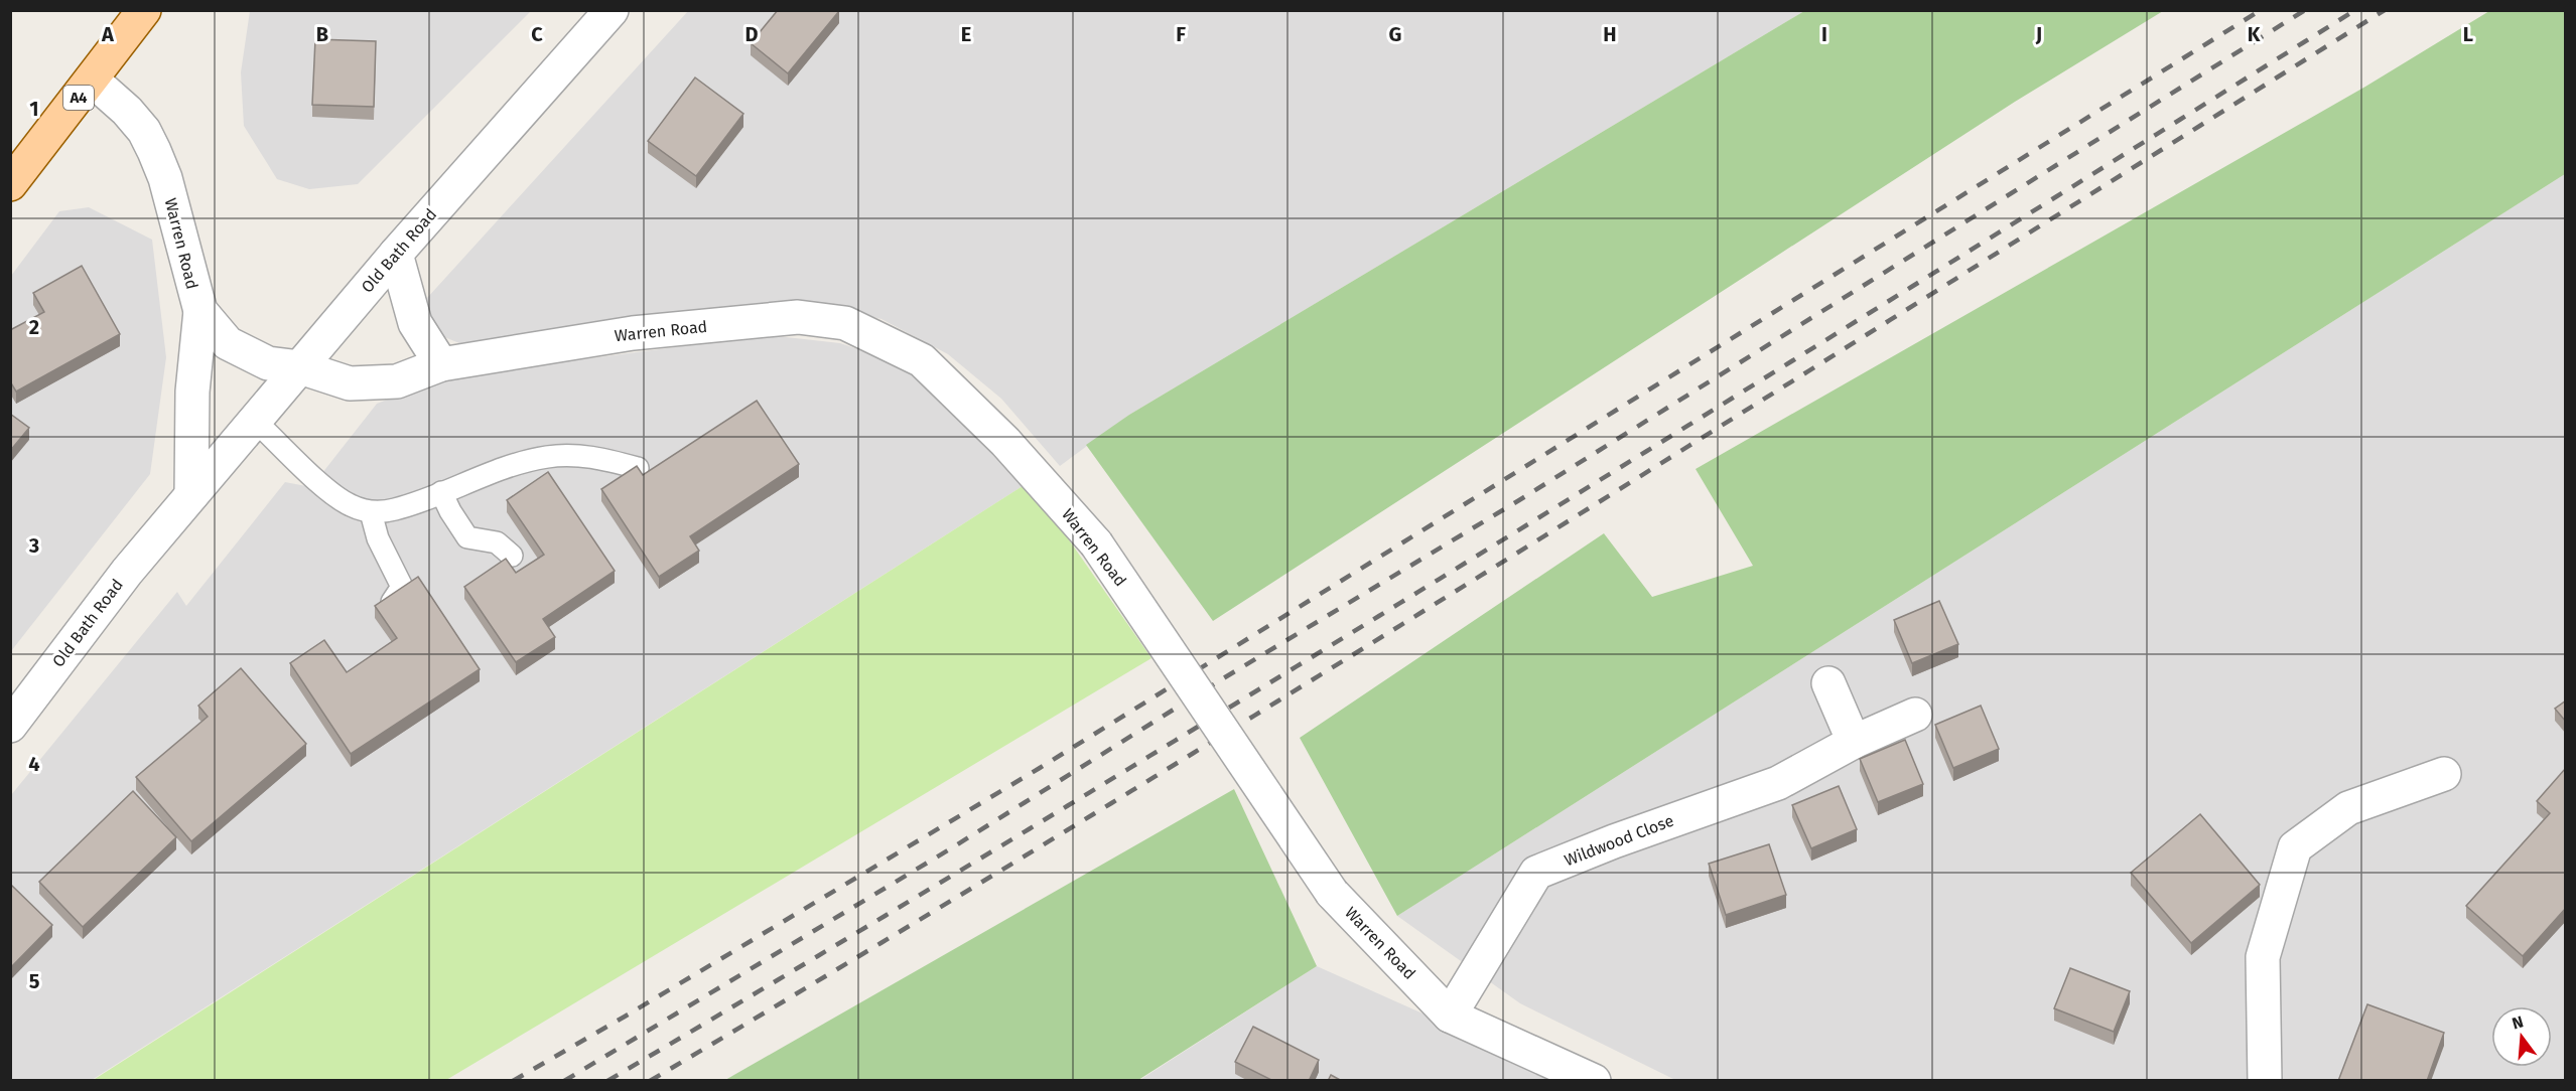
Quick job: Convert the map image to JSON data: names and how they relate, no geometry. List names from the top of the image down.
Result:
{
  "streets": {
    "main road": ["A4"],
    "street": ["Warren Road", "Old Bath Road", "Wildwood Close"]
  },
  "crossings": [
    ["A4", "Warren Road"],
    ["Warren Road", "Old Bath Road"],
    ["Warren Road", "Wildwood Close"]
  ],
  "north": "top",
  "grid": {
    "columns": [
      "A",
      "B",
      "C",
      "D",
      "E",
      "F",
      "G",
      "H",
      "I",
      "J",
      "K",
      "L"
    ],
    "rows": [
      "1",
      "2",
      "3",
      "4",
      "5"
    ]
  }
}
